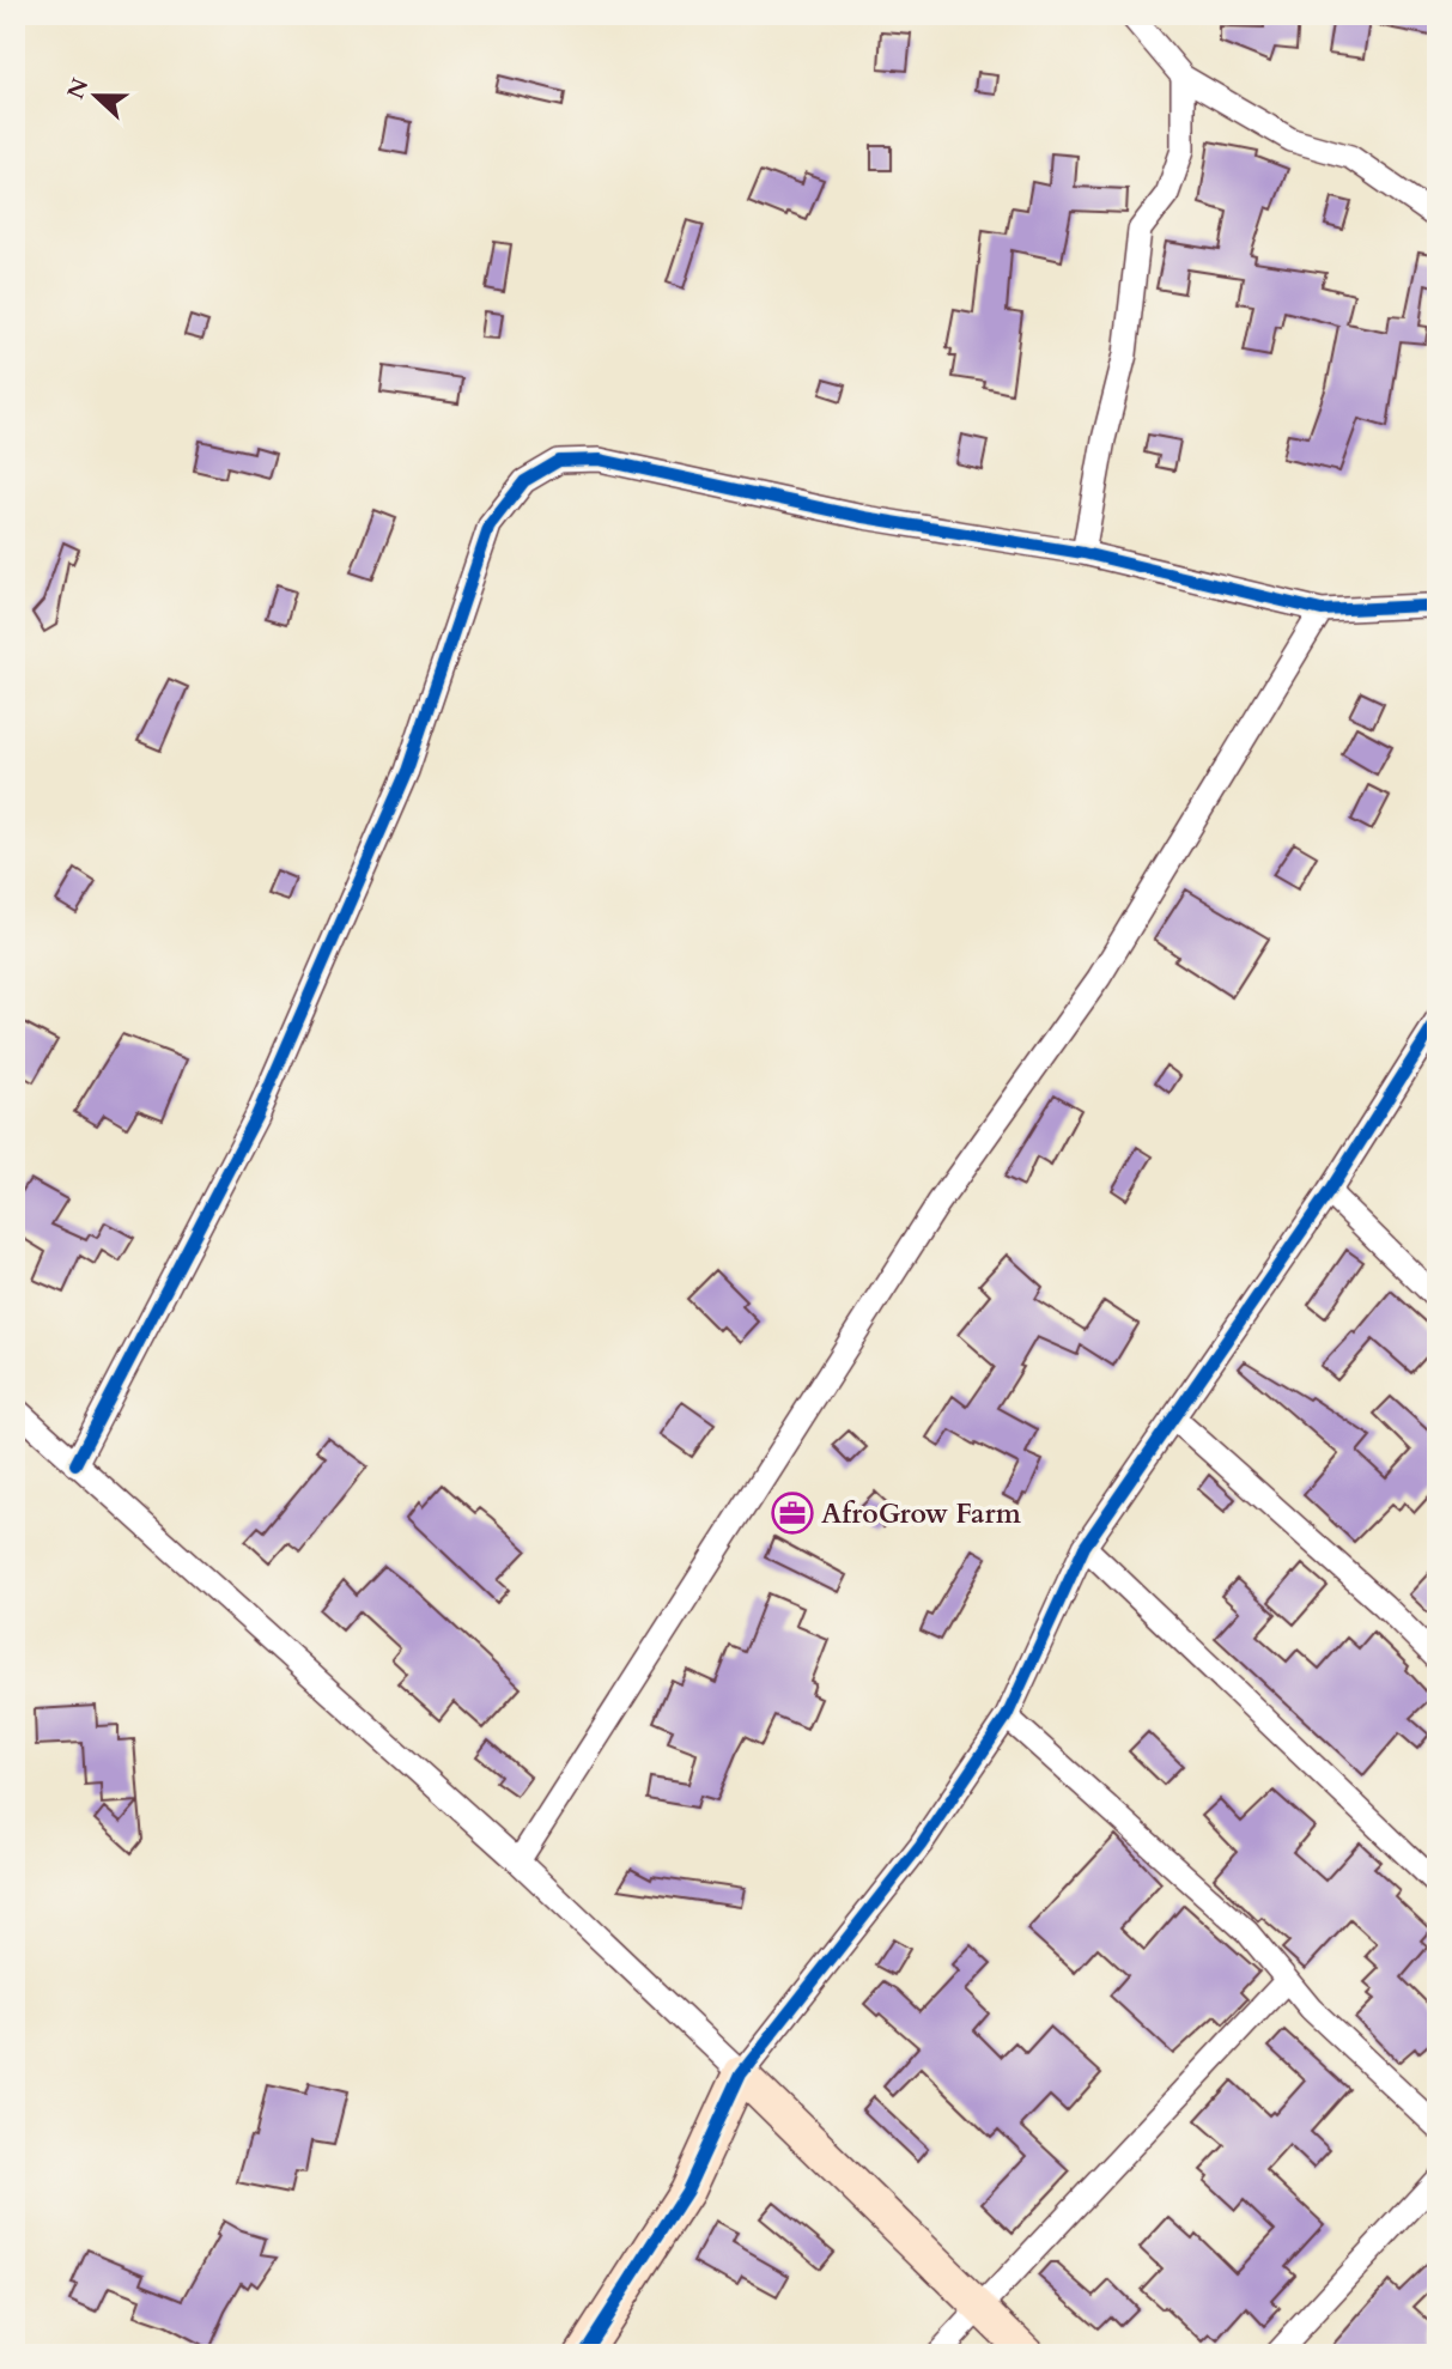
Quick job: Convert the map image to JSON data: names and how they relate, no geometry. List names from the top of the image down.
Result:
{
  "places": {
    "office": ["AfroGrow Farm"]
  },
  "north": "left"
}
